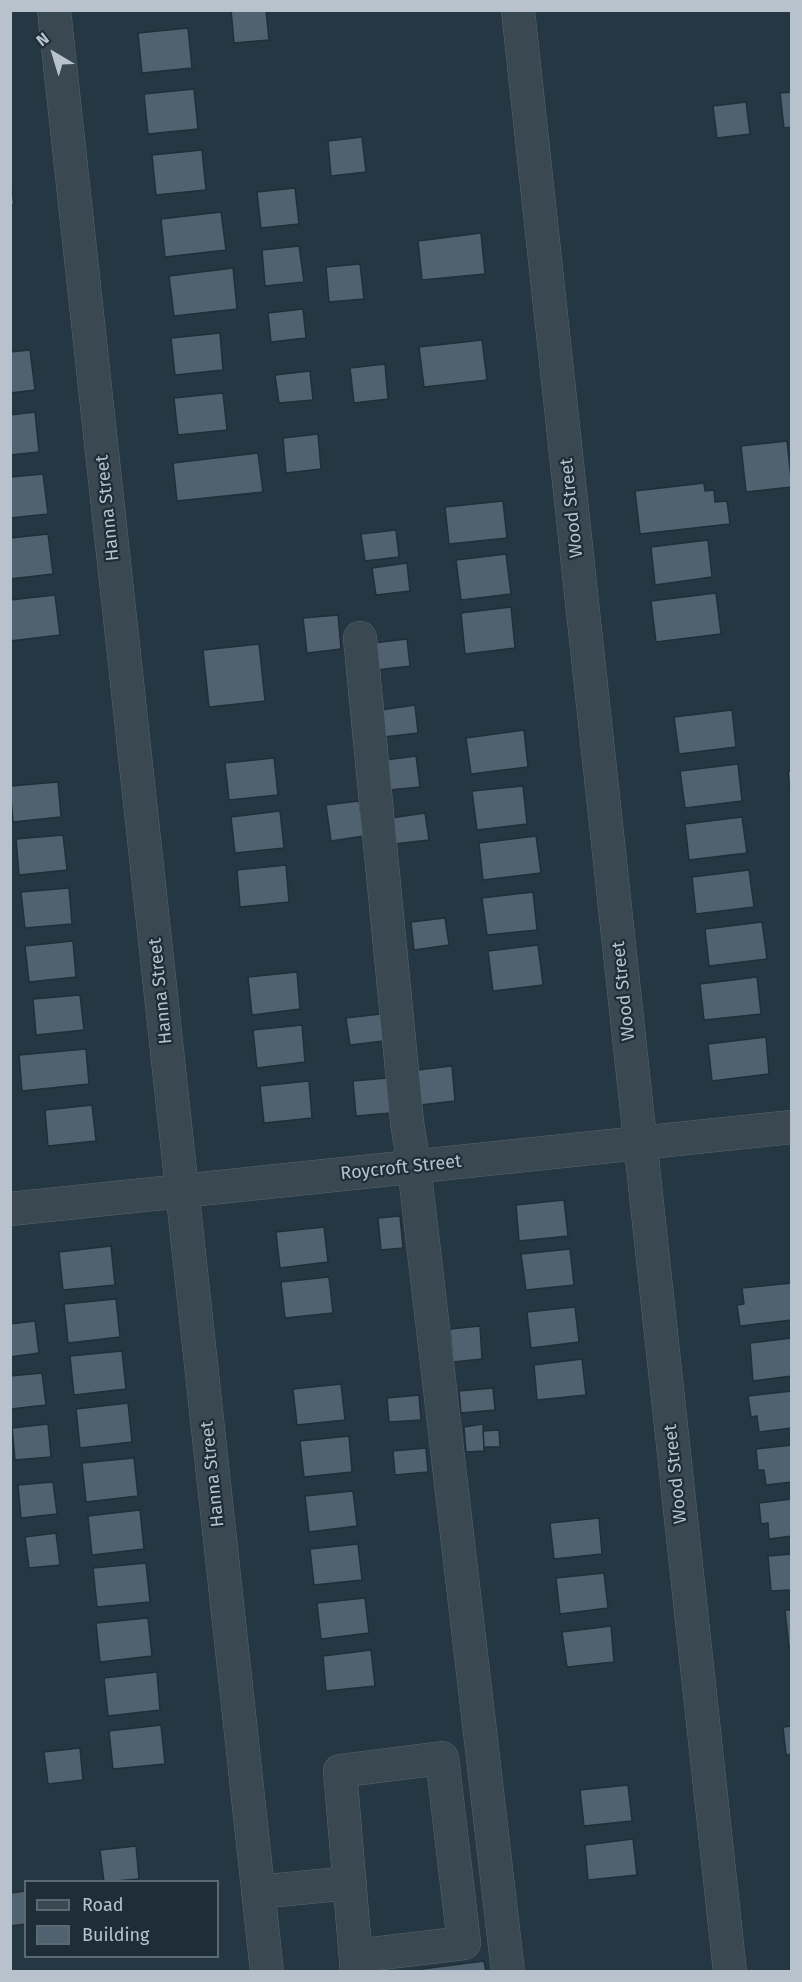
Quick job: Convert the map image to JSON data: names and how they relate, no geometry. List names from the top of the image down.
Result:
{
  "streets": {
    "street": ["Hanna Street", "Wood Street", "Roycroft Street"]
  },
  "crossings": [
    ["Hanna Street", "Roycroft Street"],
    ["Wood Street", "Roycroft Street"]
  ],
  "legend": ["Road", "Building"],
  "north": "top left"
}
